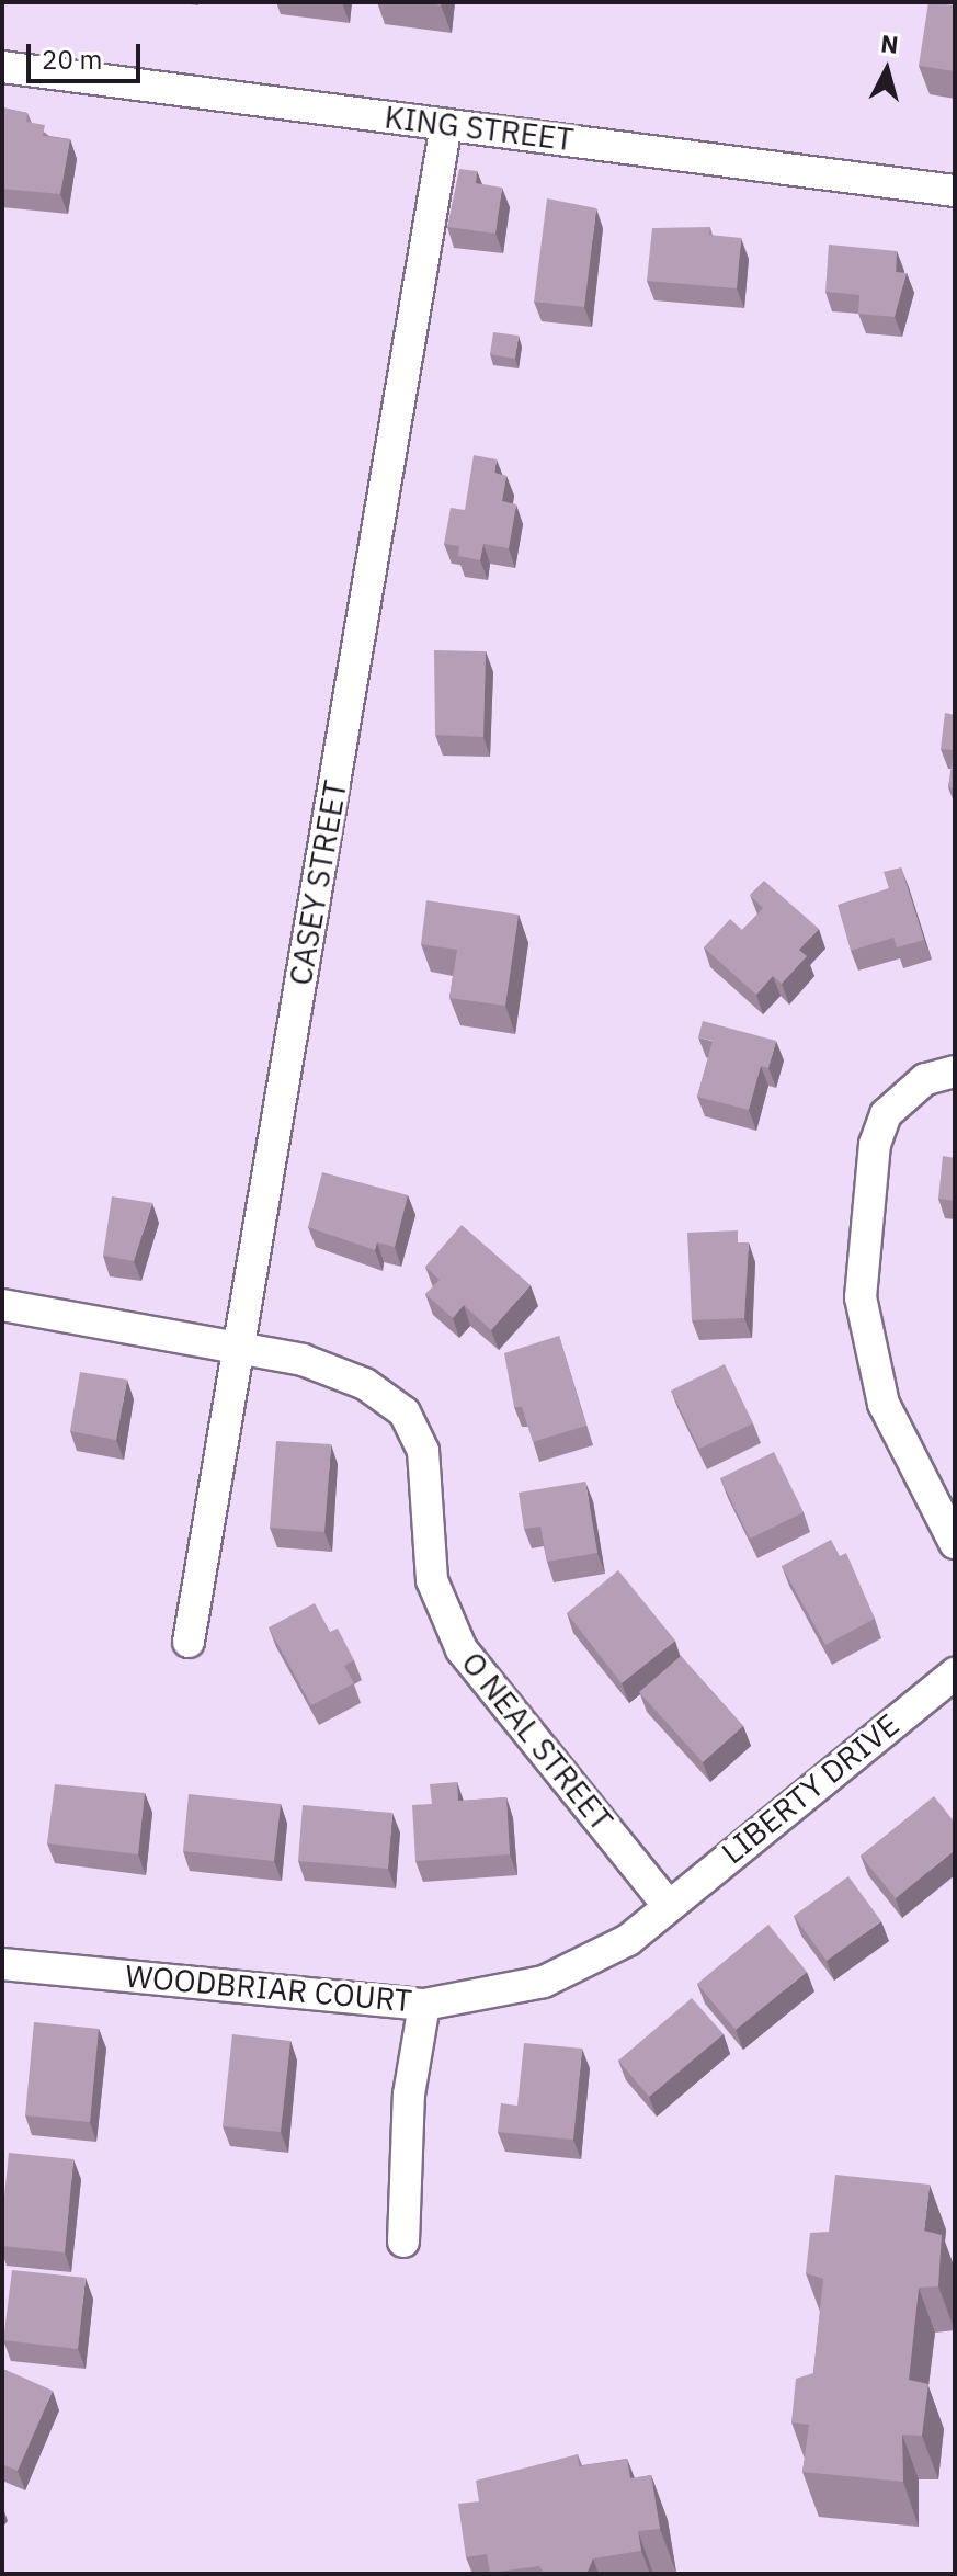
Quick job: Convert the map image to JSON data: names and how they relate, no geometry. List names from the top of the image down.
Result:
{
  "streets": {
    "street": [
      "KING STREET",
      "CASEY STREET",
      "O NEAL STREET",
      "LIBERTY DRIVE",
      "WOODBRIAR COURT"
    ]
  },
  "crossings": [
    ["KING STREET", "CASEY STREET"],
    ["CASEY STREET", "O NEAL STREET"],
    ["O NEAL STREET", "LIBERTY DRIVE"],
    ["O NEAL STREET", "WOODBRIAR COURT"],
    ["LIBERTY DRIVE", "WOODBRIAR COURT"]
  ],
  "scale_bar": "20 m",
  "north": "top"
}
